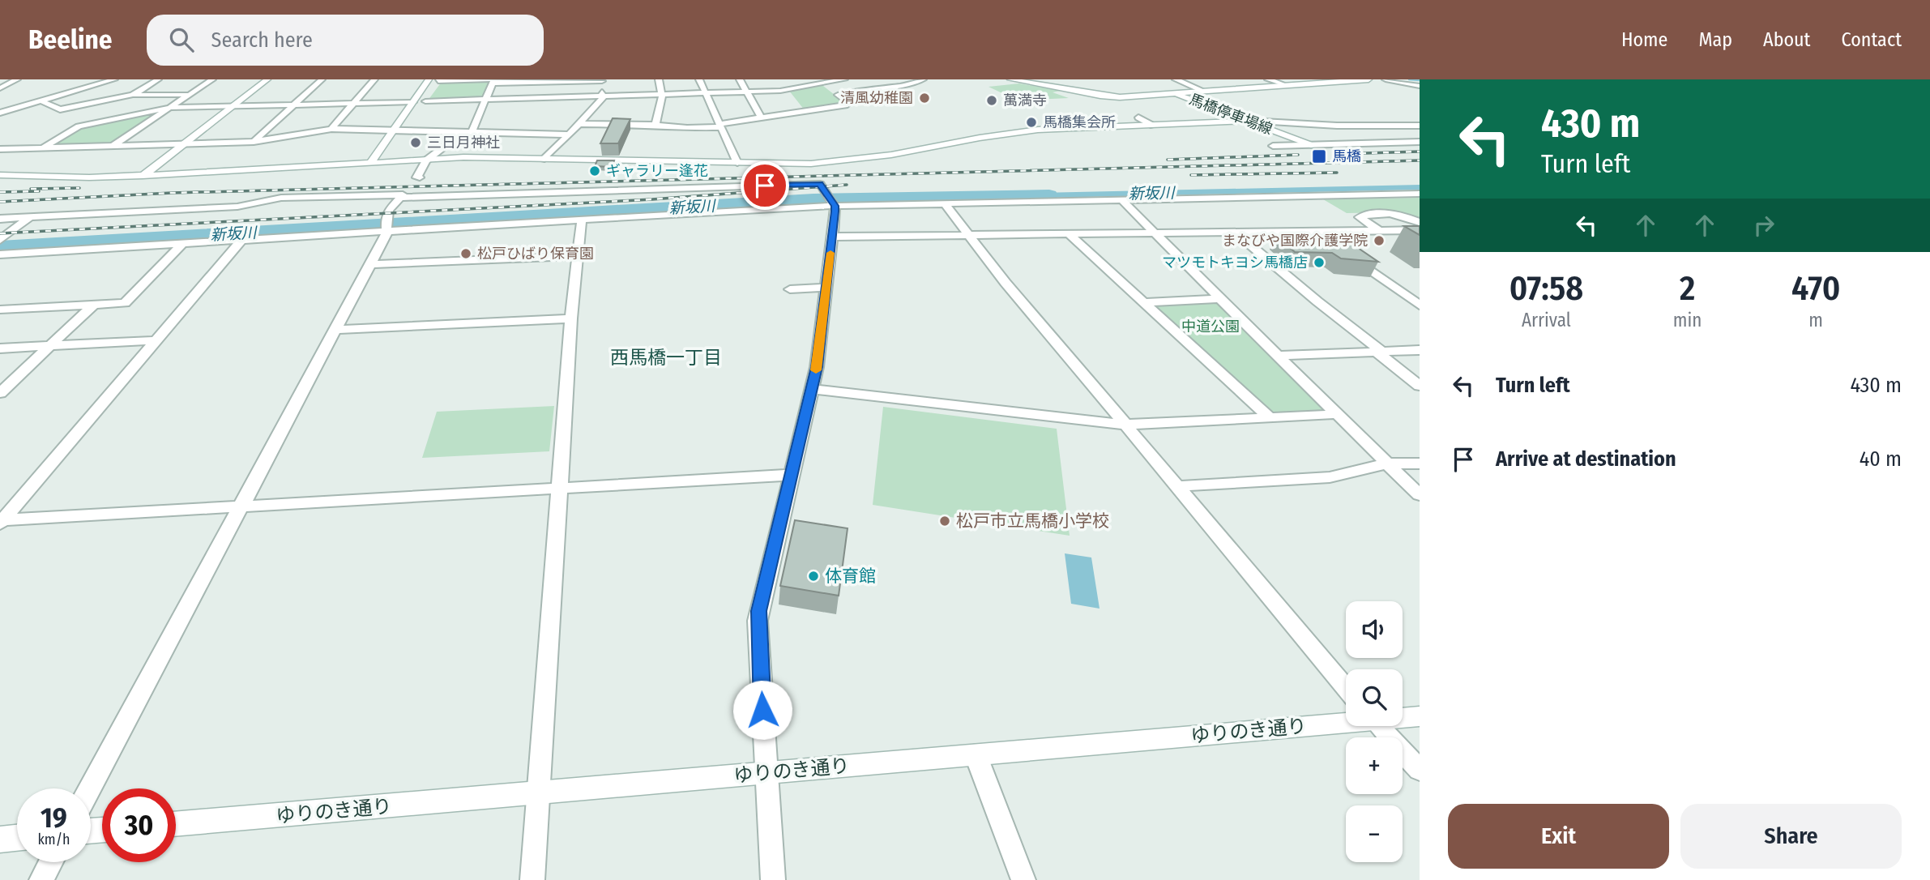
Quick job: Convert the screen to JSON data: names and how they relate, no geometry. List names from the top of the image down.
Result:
{
  "streets": {
    "street": ["馬橋停車場線", "ゆりのき通り"]
  },
  "districts": ["西馬橋一丁目"],
  "water": ["新坂川"],
  "parks": ["中道公園"],
  "places": {
    "other": [
      "清風幼稚園",
      "萬満寺",
      "馬橋集会所",
      "三日月神社",
      "ギャラリー逢花",
      "まなびや国際介護学院",
      "松戸ひばり保育園",
      "マツモトキヨシ馬橋店",
      "松戸市立馬橋小学校",
      "体育館"
    ],
    "transit": ["馬橋"]
  },
  "page": {
    "header": "Beeline",
    "search": "Search here",
    "nav": [
      "Home",
      "Map",
      "About",
      "Contact"
    ],
    "turn": ["430 m", "Turn left"],
    "eta": [
      "07:58",
      "Arrival",
      "2",
      "min",
      "470",
      "m"
    ],
    "list": [
      {
        "name": "Turn left",
        "value": "430 m"
      },
      {
        "name": "Arrive at destination",
        "value": "40 m"
      }
    ],
    "map_buttons": ["+", "−"],
    "speed": "19 km/h",
    "limit": "30",
    "buttons": ["Exit", "Share"]
  }
}
